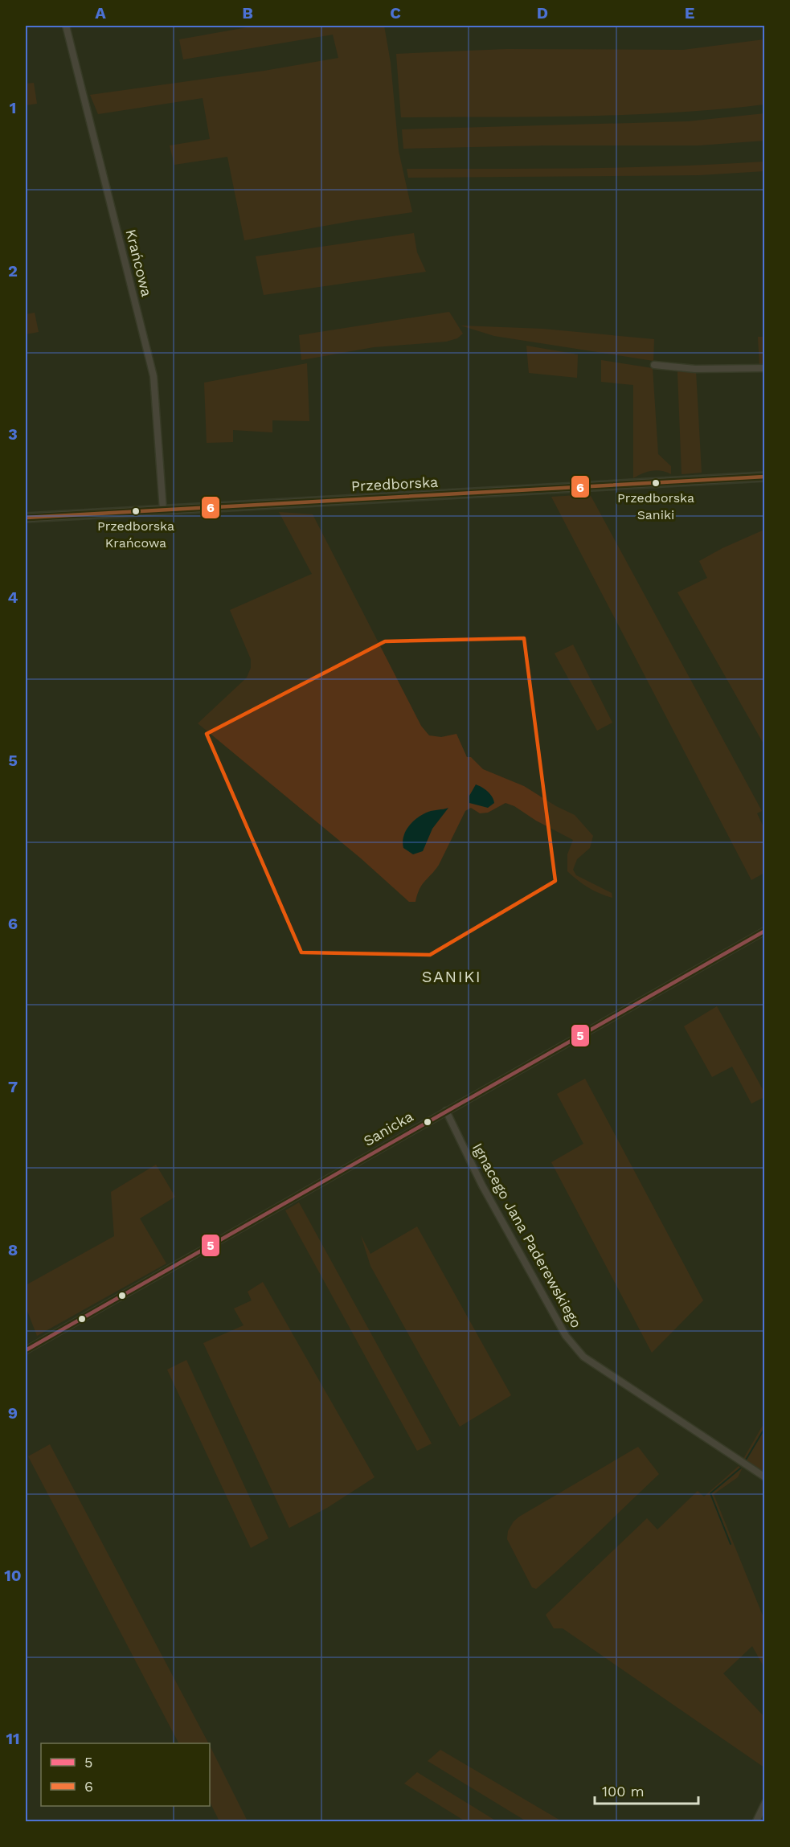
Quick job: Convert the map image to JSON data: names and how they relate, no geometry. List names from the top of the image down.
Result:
{
  "streets": {
    "main road": ["Przedborska"],
    "street": ["Krańcowa", "Sanicka", "Ignacego Jana Paderewskiego"]
  },
  "crossings": [
    ["Krańcowa", "Przedborska"],
    ["Sanicka", "Ignacego Jana Paderewskiego"]
  ],
  "districts": ["SANIKI"],
  "places": ["Przedborska Saniki", "Przedborska Krańcowa"],
  "lines": ["transit line 6", "transit line 5"],
  "legend": ["5", "6"],
  "scale_bar": "100 m",
  "grid": {
    "columns": [
      "A",
      "B",
      "C",
      "D",
      "E"
    ],
    "rows": [
      "1",
      "2",
      "3",
      "4",
      "5",
      "6",
      "7",
      "8",
      "9",
      "10",
      "11"
    ]
  }
}
